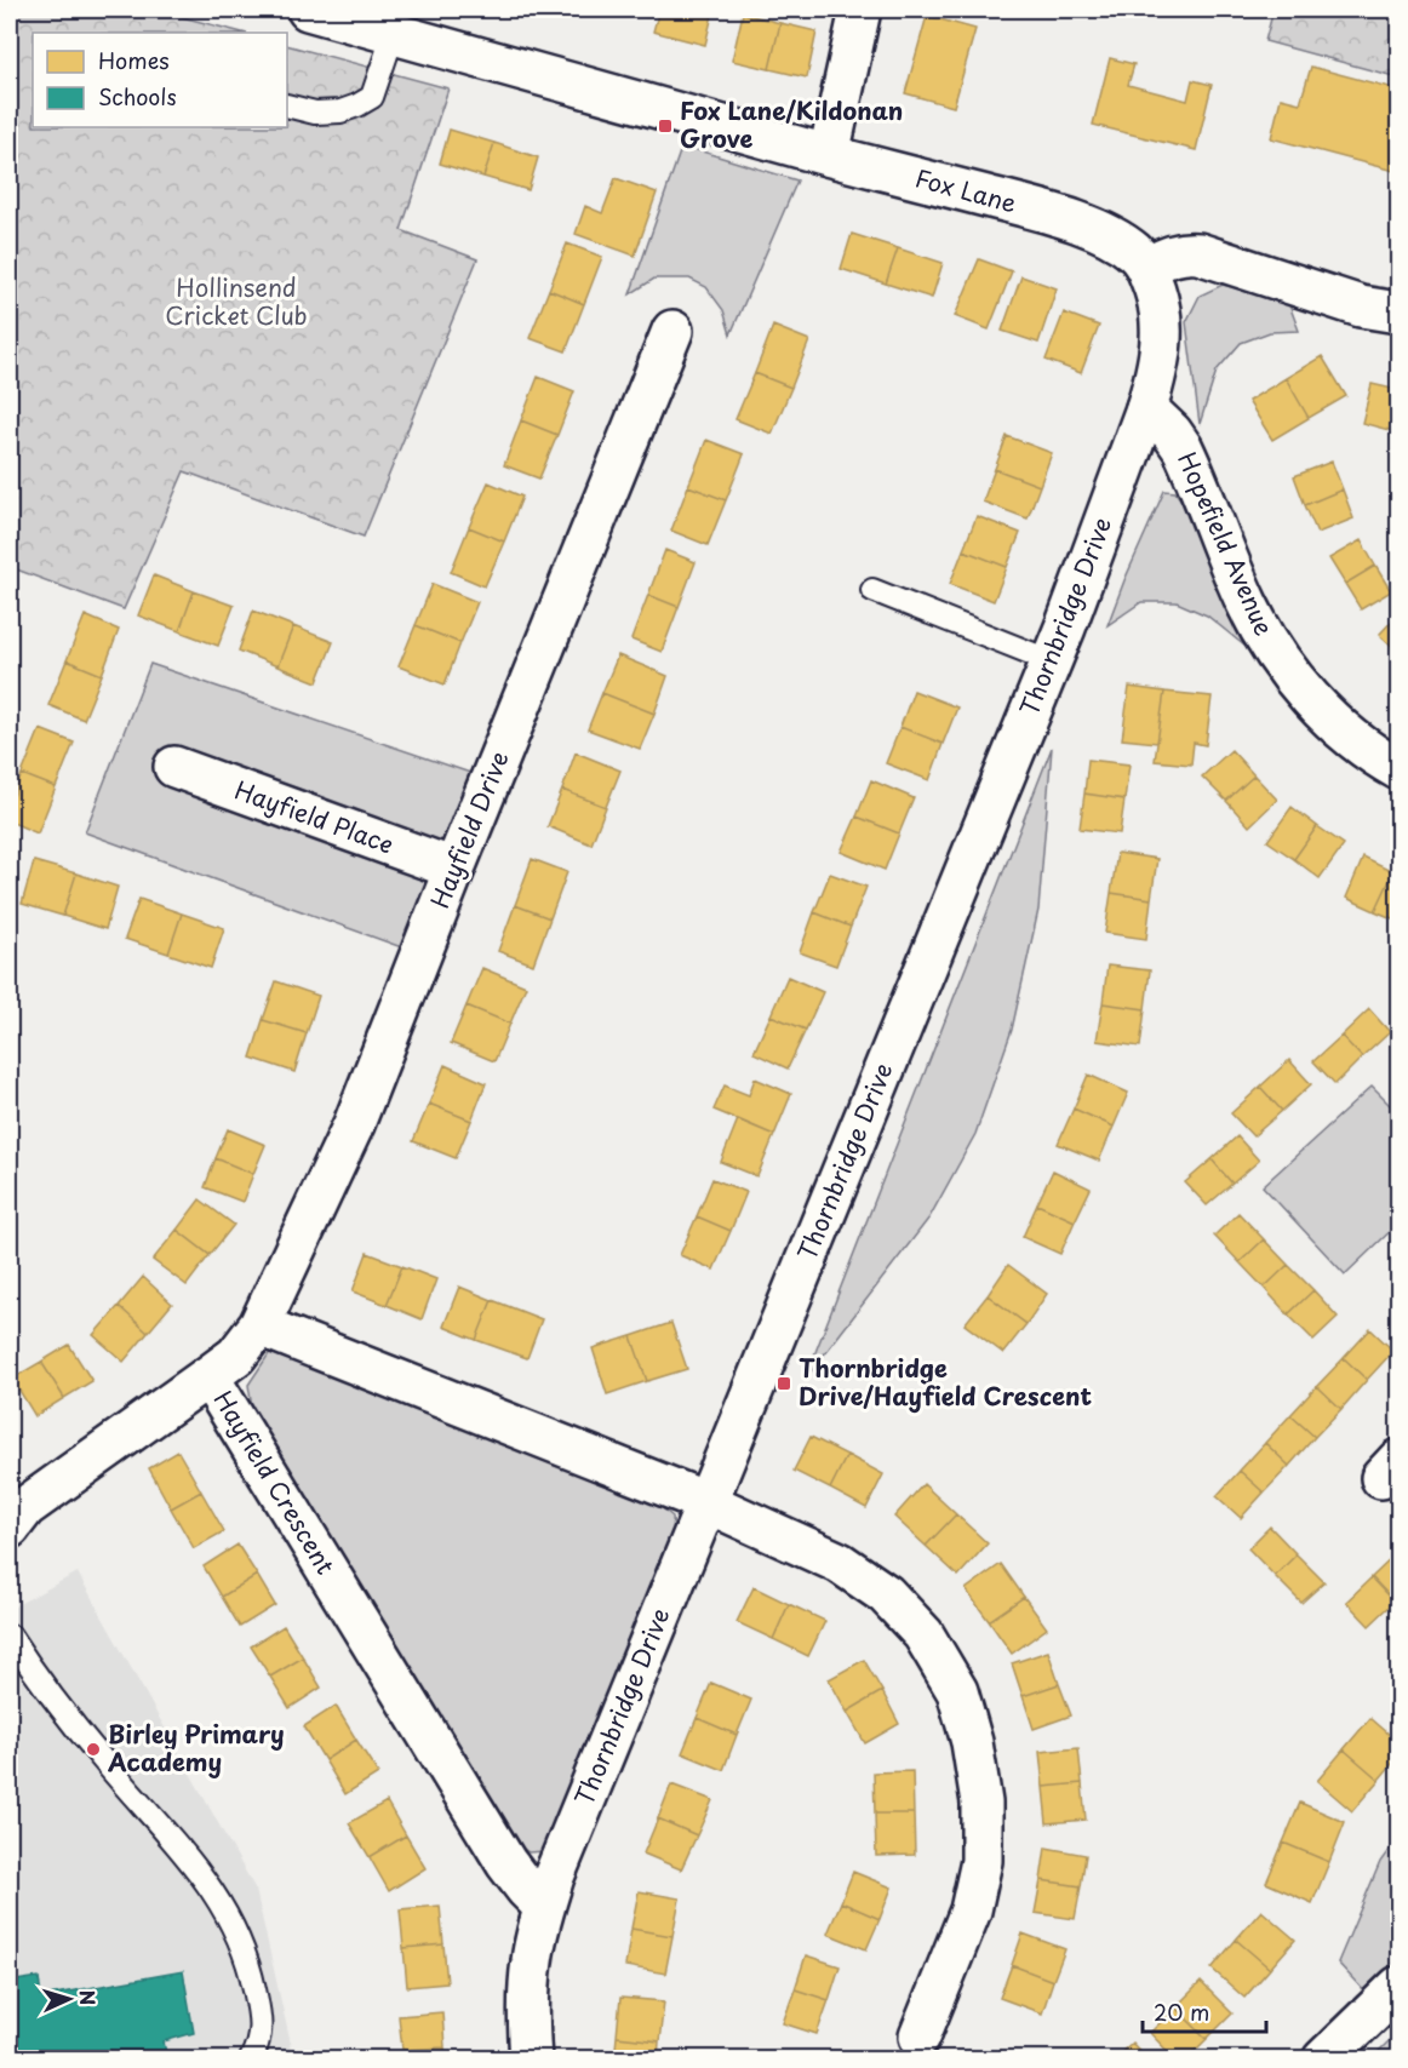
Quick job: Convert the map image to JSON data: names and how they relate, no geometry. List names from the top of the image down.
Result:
{
  "streets": {
    "street": [
      "Fox Lane",
      "Hopefield Avenue",
      "Thornbridge Drive",
      "Hayfield Place",
      "Hayfield Drive",
      "Hayfield Crescent"
    ]
  },
  "crossings": [
    ["Fox Lane", "Thornbridge Drive"],
    ["Hopefield Avenue", "Thornbridge Drive"],
    ["Thornbridge Drive", "Hayfield Crescent"],
    ["Hayfield Place", "Hayfield Drive"],
    ["Hayfield Drive", "Hayfield Crescent"]
  ],
  "parks": ["Hollinsend Cricket Club"],
  "places": {
    "transit": ["Fox Lane/Kildonan Grove", "Thornbridge Drive/Hayfield Crescent"],
    "other": ["Birley Primary Academy"]
  },
  "legend": ["Homes", "Schools"],
  "scale_bar": "20 m",
  "north": "right"
}
